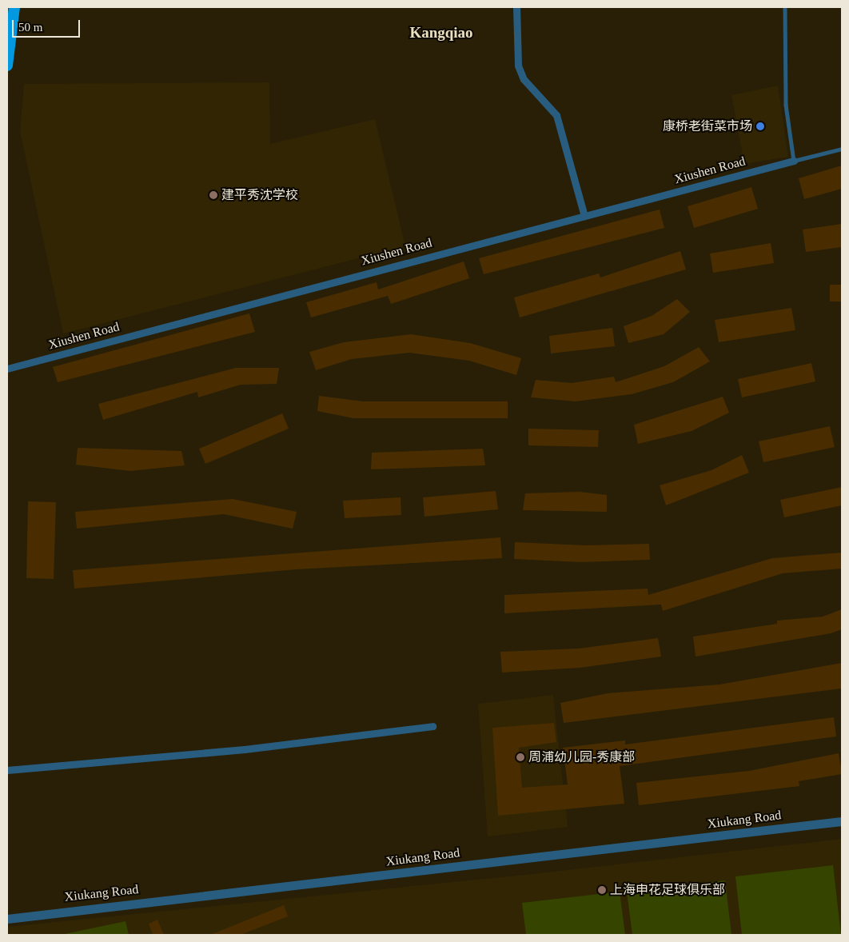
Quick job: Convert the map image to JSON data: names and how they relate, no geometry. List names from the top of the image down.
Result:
{
  "streets": {
    "street": ["Xiushen Road", "Xiukang Road"]
  },
  "districts": ["Kangqiao"],
  "places": [
    "康桥老街菜市场",
    "建平秀沈学校",
    "周浦幼儿园-秀康部",
    "上海申花足球俱乐部"
  ],
  "scale_bar": "50 m"
}
